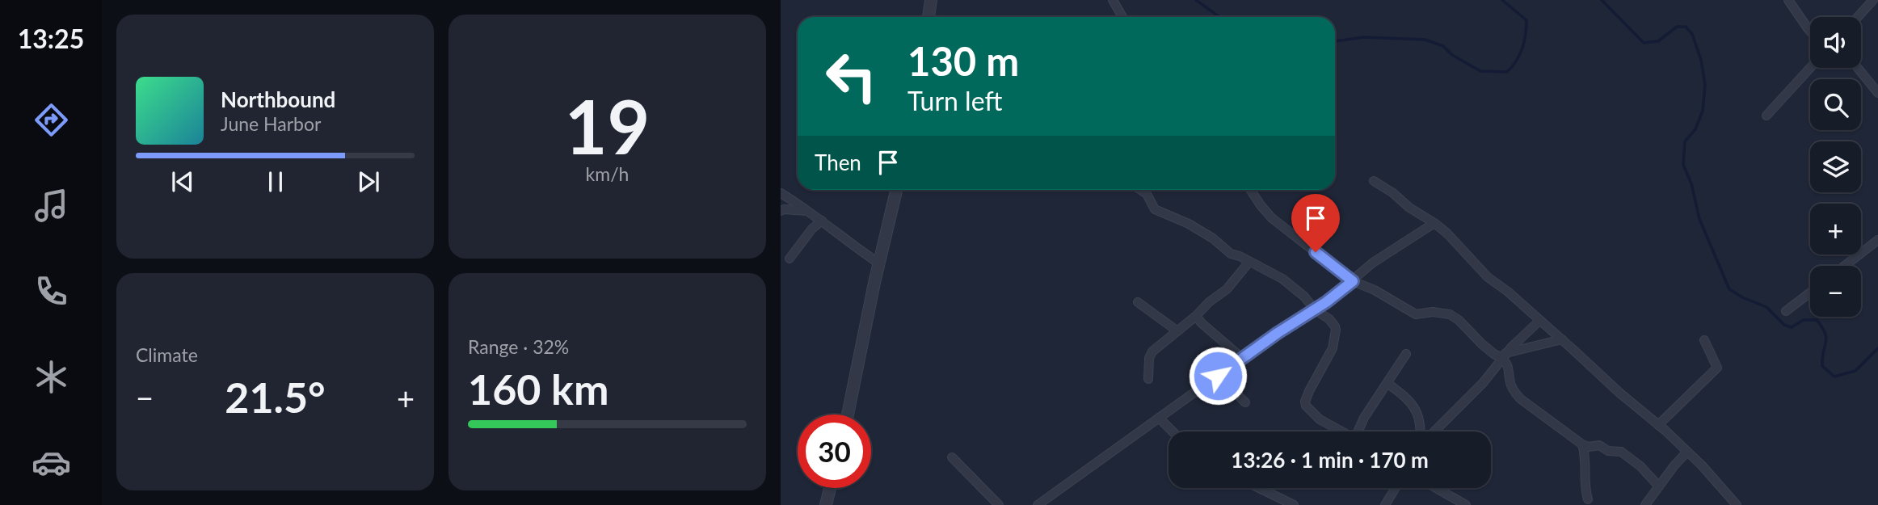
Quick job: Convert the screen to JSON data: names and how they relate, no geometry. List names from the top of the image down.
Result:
{
  "page": {
    "tabs": "13:25",
    "tile": [
      ["19", "km/h"],
      "Climate",
      ["Range · 32%", "160 km"]
    ],
    "map_buttons": ["+", "−"],
    "turn": ["130 m", "Turn left"],
    "song": ["Northbound", "June Harbor"],
    "then": "Then",
    "heat": ["−", "21.5°", "+"],
    "limit": "30",
    "trip": "13:26 · 1 min · 170 m"
  }
}
